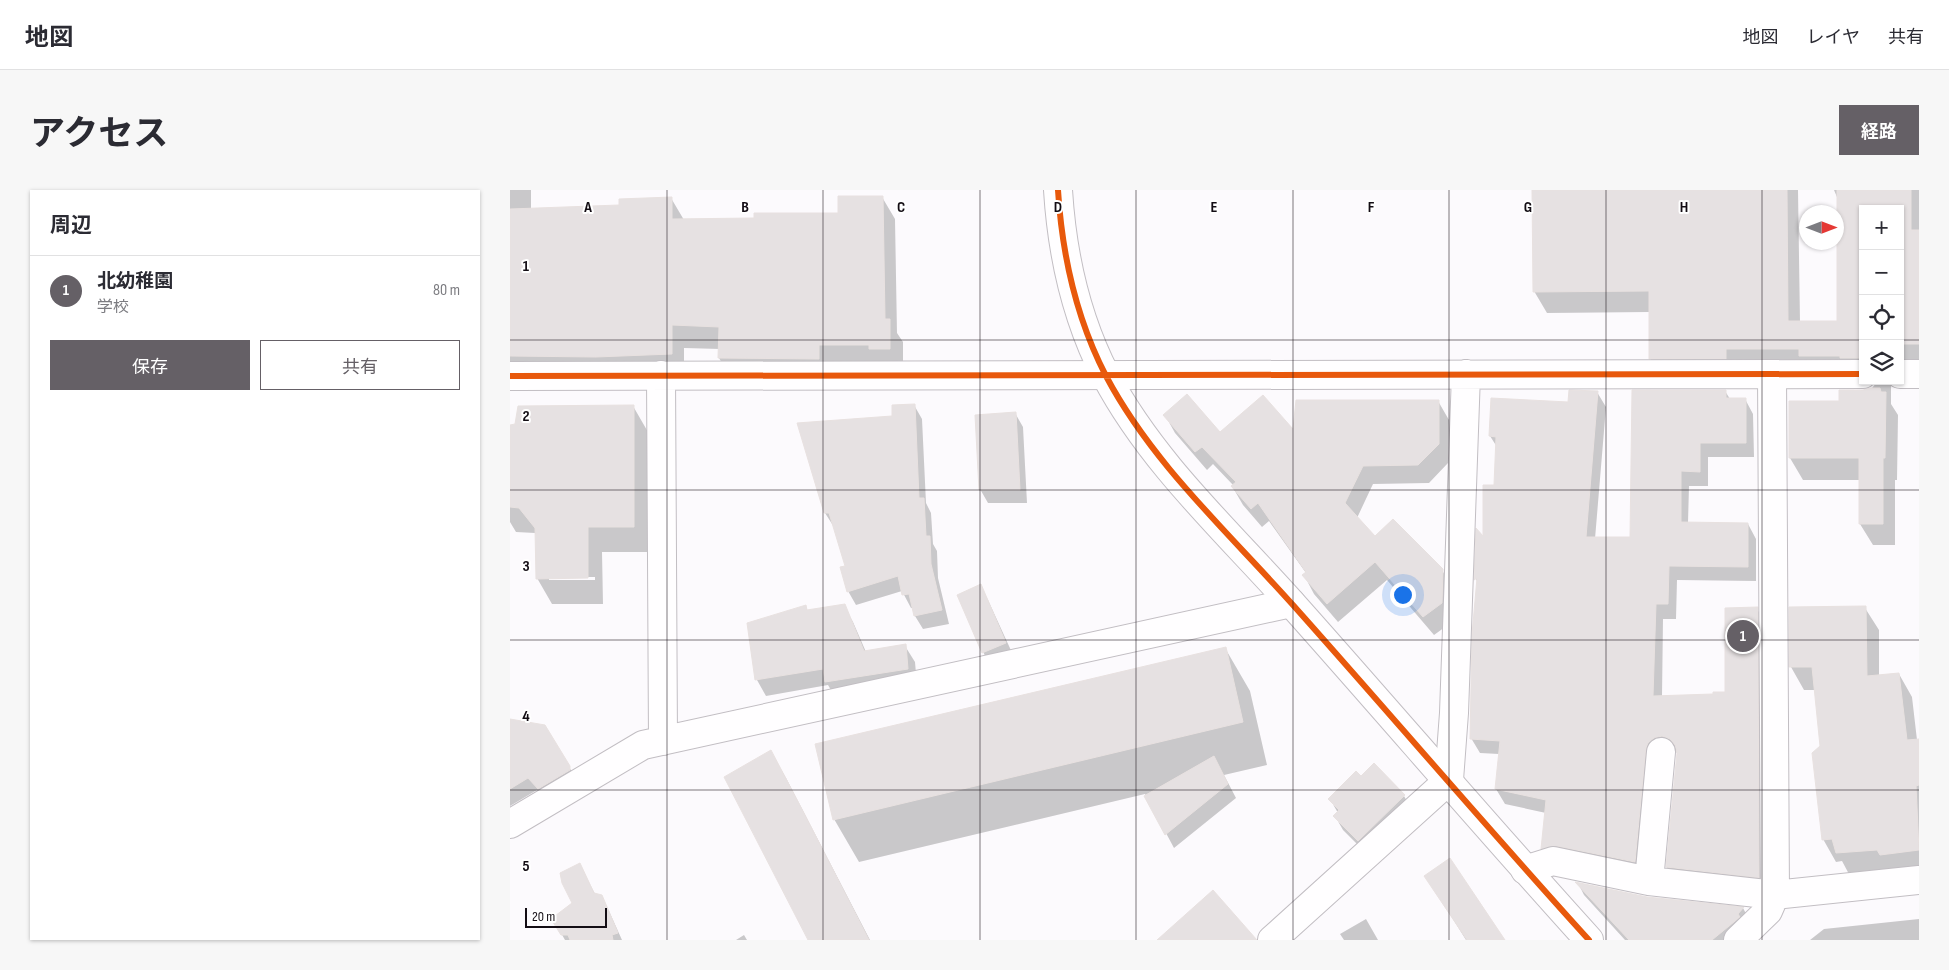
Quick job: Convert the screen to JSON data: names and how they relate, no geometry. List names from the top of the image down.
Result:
{
  "scale_bar": "20 m",
  "north": "right",
  "page": {
    "header": "地図",
    "nav": ["地図", "レイヤ", "共有"],
    "title": "アクセス",
    "buttons": [
      "経路",
      ["保存", "共有"]
    ],
    "heading": "周辺",
    "map_buttons": ["+", "−"],
    "list": [
      {
        "mark": "1",
        "name": "北幼稚園",
        "note": "学校",
        "value": "80 m"
      }
    ],
    "pins": "1",
    "scale": "20 m"
  },
  "grid": {
    "columns": [
      "A",
      "B",
      "C",
      "D",
      "E",
      "F",
      "G",
      "H"
    ],
    "rows": [
      "1",
      "2",
      "3",
      "4",
      "5"
    ]
  }
}
